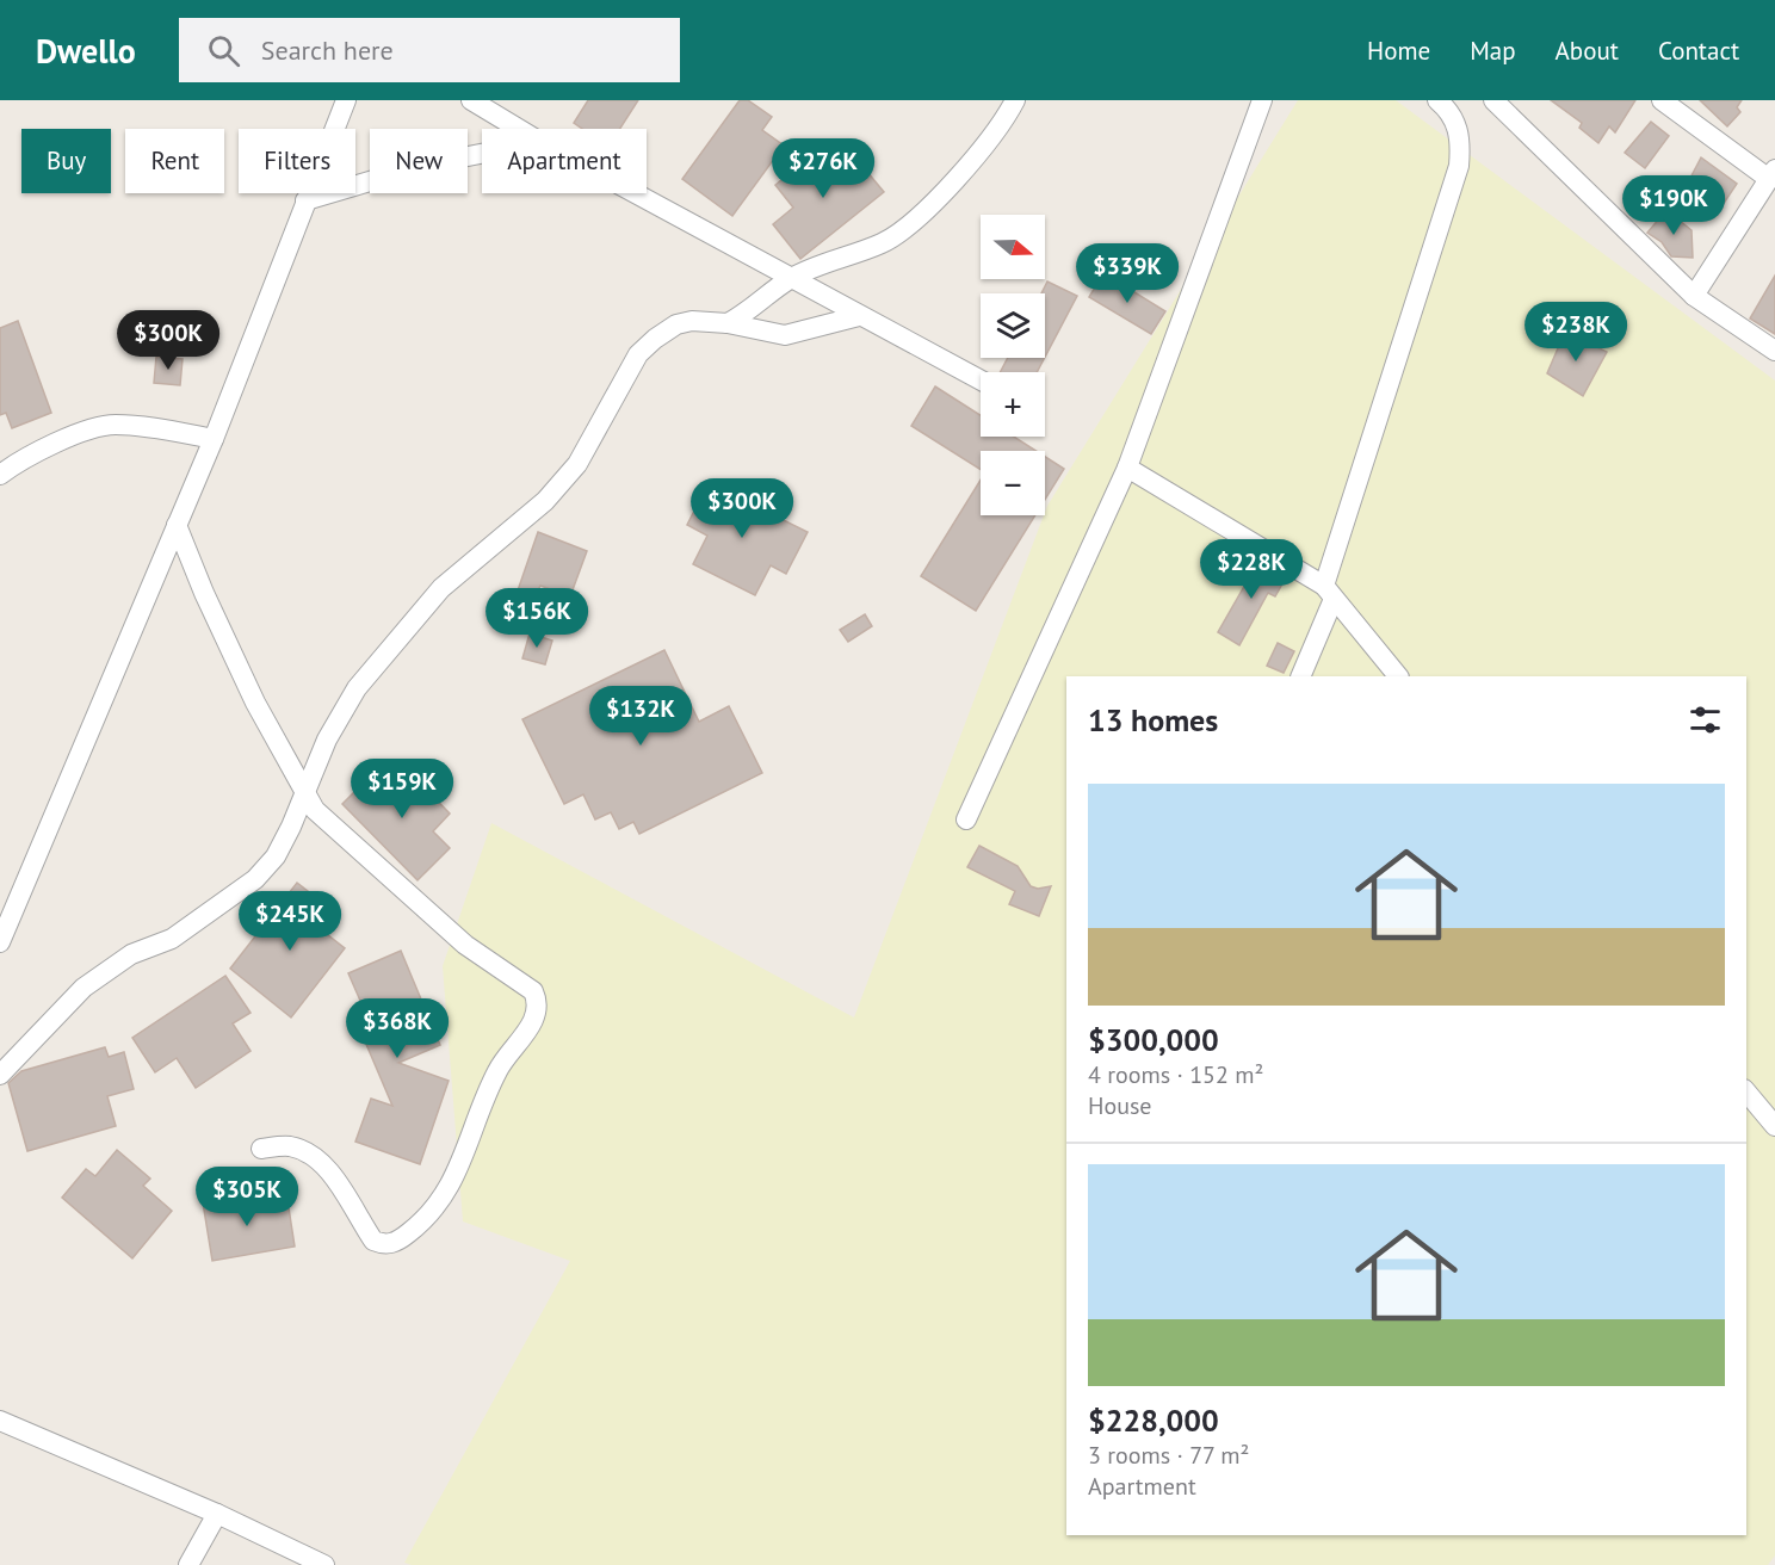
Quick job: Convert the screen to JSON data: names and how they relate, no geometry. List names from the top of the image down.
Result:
{
  "north": "right",
  "page": {
    "header": "Dwello",
    "search": "Search here",
    "nav": [
      "Home",
      "Map",
      "About",
      "Contact"
    ],
    "chip": [
      "Buy",
      "Rent",
      "Filters",
      "New",
      "Apartment"
    ],
    "price": [
      "$276K",
      "$190K",
      "$339K",
      "$238K",
      "$300K",
      "$300K",
      "$228K",
      "$156K",
      "$132K",
      "$159K",
      "$245K",
      "$368K",
      "$305K"
    ],
    "map_buttons": ["+", "−"],
    "heading": "13 homes",
    "list": [
      {
        "name": "$300,000",
        "note": "4 rooms · 152 m² · House"
      },
      {
        "name": "$228,000",
        "note": "3 rooms · 77 m² · Apartment"
      }
    ]
  }
}
